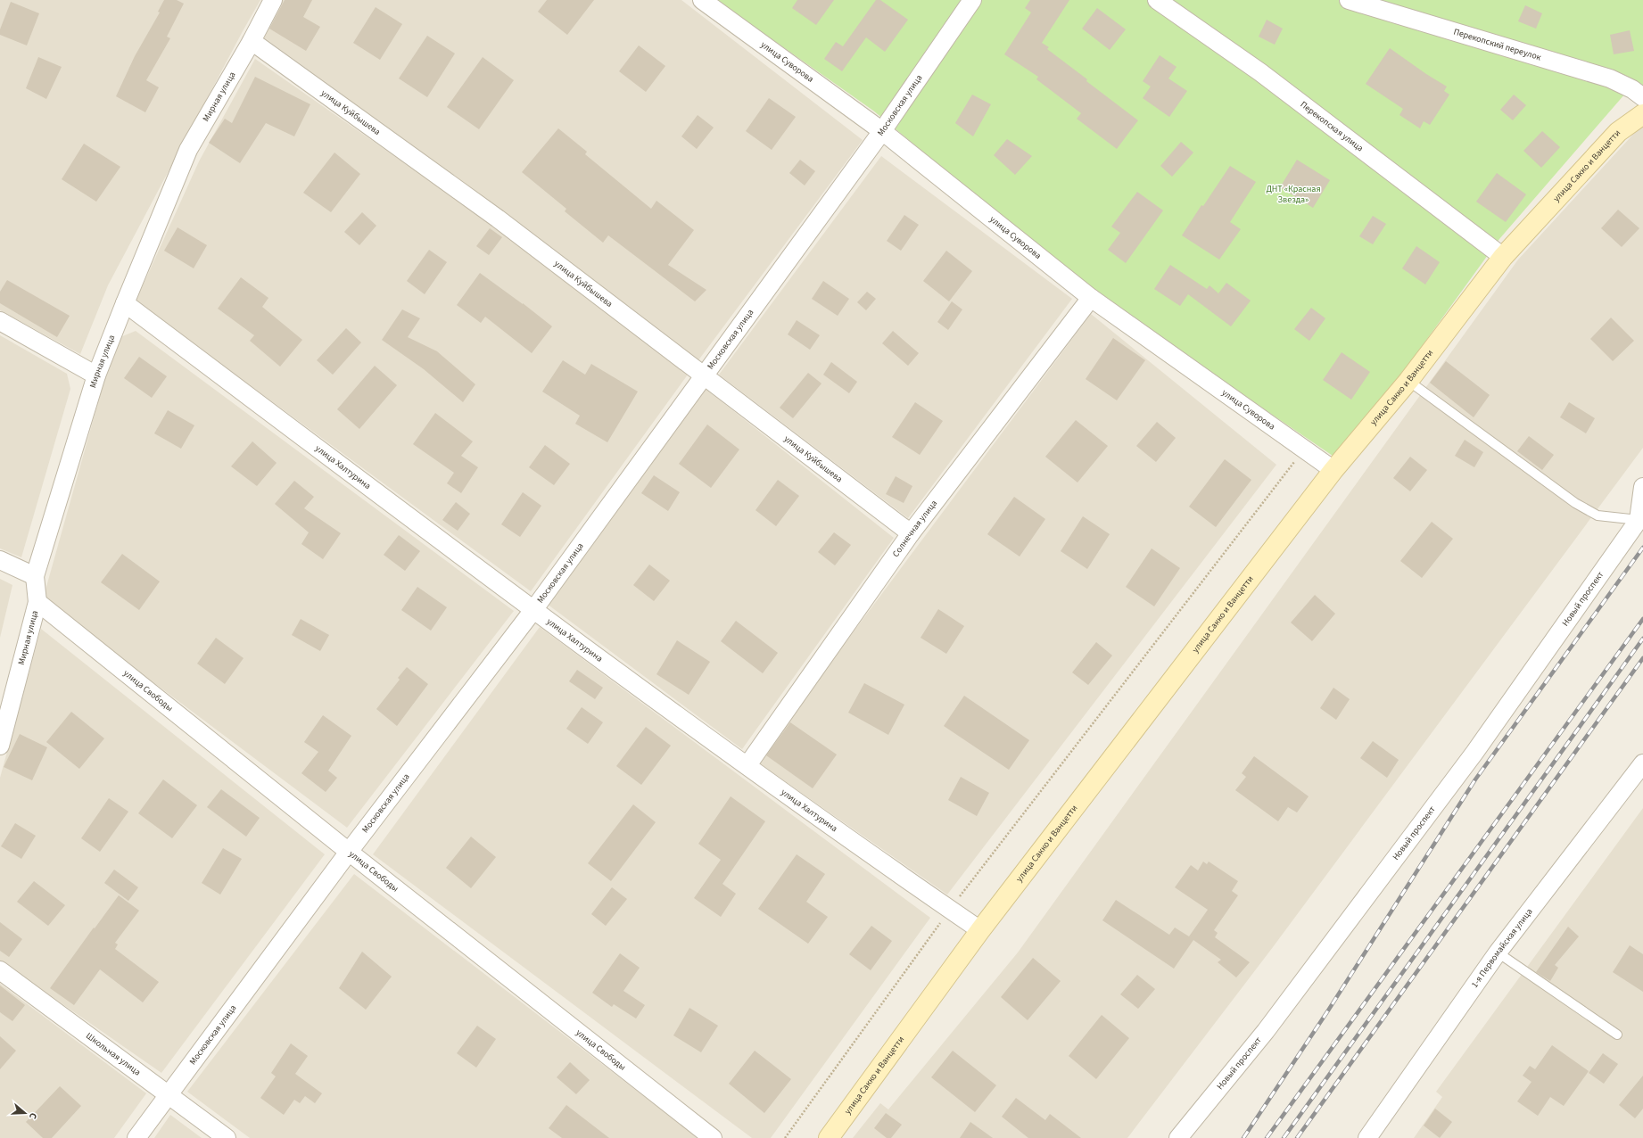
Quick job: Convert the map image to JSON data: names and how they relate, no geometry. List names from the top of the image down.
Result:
{
  "streets": {
    "main road": ["улица Сакко и Ванцетти"],
    "street": [
      "Перекопский переулок",
      "улица Суворова",
      "Мирная улица",
      "Московская улица",
      "улица Куйбышева",
      "Перекопская улица",
      "улица Халтурина",
      "Солнечная улица",
      "Новый проспект",
      "улица Свободы",
      "1-я Первомайская улица",
      "Школьная улица"
    ]
  },
  "crossings": [
    ["улица Суворова", "Московская улица"],
    ["улица Суворова", "улица Сакко и Ванцетти"],
    ["улица Суворова", "Солнечная улица"],
    ["Мирная улица", "улица Куйбышева"],
    ["Мирная улица", "улица Халтурина"],
    ["Мирная улица", "улица Свободы"],
    ["Московская улица", "улица Куйбышева"],
    ["Московская улица", "улица Халтурина"],
    ["Московская улица", "улица Свободы"],
    ["Московская улица", "Школьная улица"],
    ["улица Куйбышева", "Солнечная улица"],
    ["Перекопская улица", "улица Сакко и Ванцетти"],
    ["улица Сакко и Ванцетти", "улица Халтурина"],
    ["улица Халтурина", "Солнечная улица"]
  ],
  "parks": ["ДНТ «Красная Звезда»"],
  "north": "right"
}
